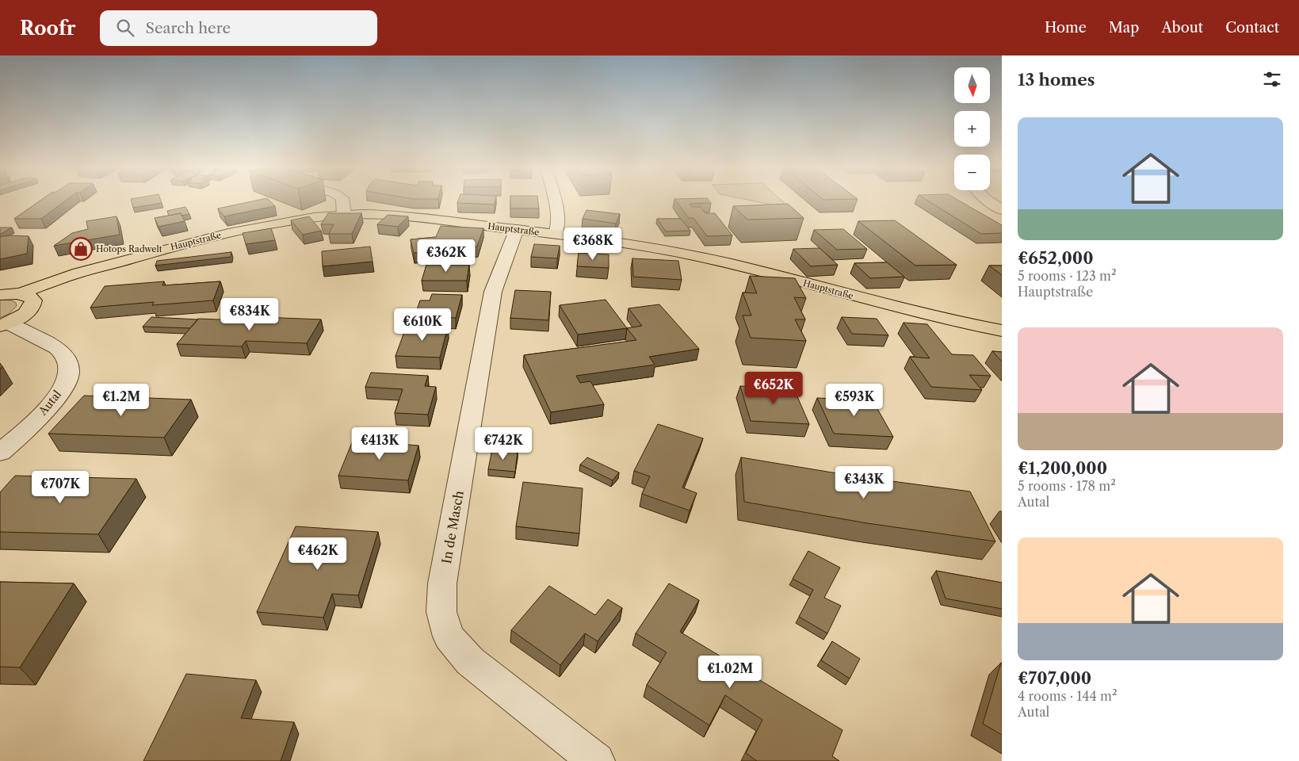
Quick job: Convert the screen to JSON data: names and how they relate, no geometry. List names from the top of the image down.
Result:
{
  "streets": {
    "main road": ["Hauptstraße"],
    "street": ["Autal", "In de Masch"]
  },
  "crossings": [
    ["Hauptstraße", "Autal"],
    ["Hauptstraße", "In de Masch"]
  ],
  "places": {
    "shop": ["Hotops Radwelt"]
  },
  "north": "bottom",
  "page": {
    "header": "Roofr",
    "search": "Search here",
    "nav": [
      "Home",
      "Map",
      "About",
      "Contact"
    ],
    "heading": "13 homes",
    "map_buttons": ["+", "−"],
    "list": [
      {
        "name": "€652,000",
        "note": "5 rooms · 123 m² · Hauptstraße"
      },
      {
        "name": "€1,200,000",
        "note": "5 rooms · 178 m² · Autal"
      },
      {
        "name": "€707,000",
        "note": "4 rooms · 144 m² · Autal"
      }
    ],
    "price": [
      "€368K",
      "€362K",
      "€834K",
      "€610K",
      "€652K",
      "€1.2M",
      "€593K",
      "€413K",
      "€742K",
      "€343K",
      "€707K",
      "€462K",
      "€1.02M"
    ]
  }
}
